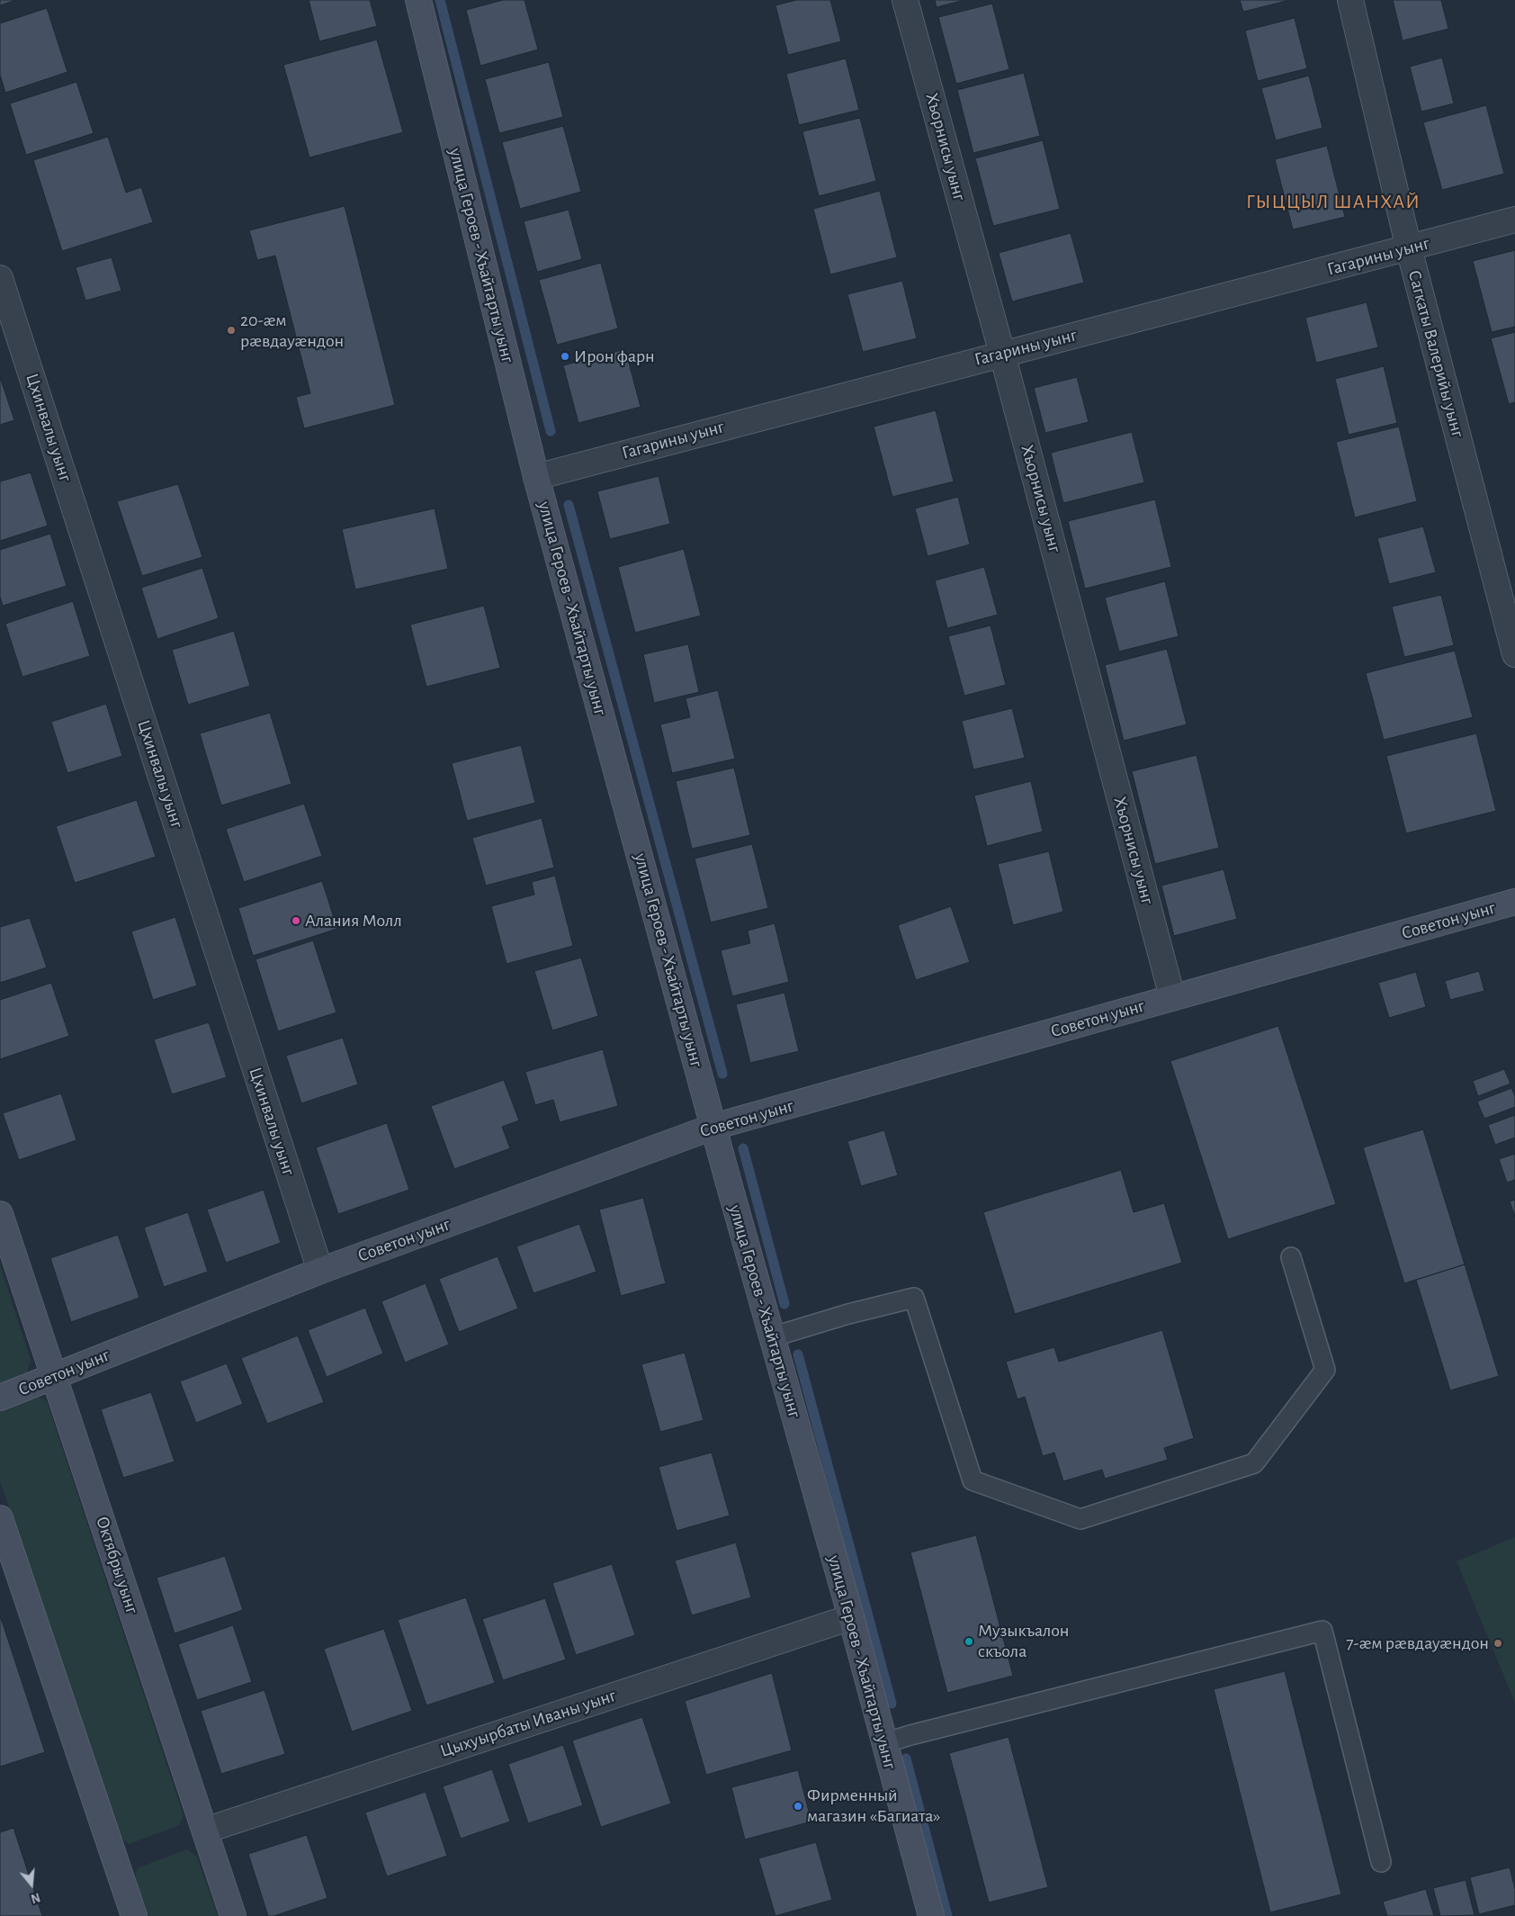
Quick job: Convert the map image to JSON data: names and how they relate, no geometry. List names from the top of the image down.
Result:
{
  "streets": {
    "street": [
      "Хъорнисы уынг",
      "улица Героев - Хъайтарты уынг",
      "Гагарины уынг",
      "Сагкаты Валерийы уынг",
      "Цхинвалы уынг",
      "Советон уынг",
      "Октябры уынг",
      "Цыхуырбаты Иваны уынг"
    ]
  },
  "crossings": [
    ["Хъорнисы уынг", "Гагарины уынг"],
    ["Хъорнисы уынг", "Советон уынг"],
    ["улица Героев - Хъайтарты уынг", "Гагарины уынг"],
    ["улица Героев - Хъайтарты уынг", "Советон уынг"],
    ["улица Героев - Хъайтарты уынг", "Цыхуырбаты Иваны уынг"],
    ["Гагарины уынг", "Сагкаты Валерийы уынг"],
    ["Цхинвалы уынг", "Советон уынг"],
    ["Советон уынг", "Октябры уынг"],
    ["Октябры уынг", "Цыхуырбаты Иваны уынг"]
  ],
  "districts": ["ГЫЦЦЫЛ ШАНХАЙ"],
  "places": [
    "20-æм рӕвдауӕндон",
    "Ирон фарн",
    "Алания Молл",
    "Музыкъалон скъола",
    "7-æм рӕвдауӕндон",
    "Фирменный магазин «Багиата»"
  ],
  "north": "bottom"
}
